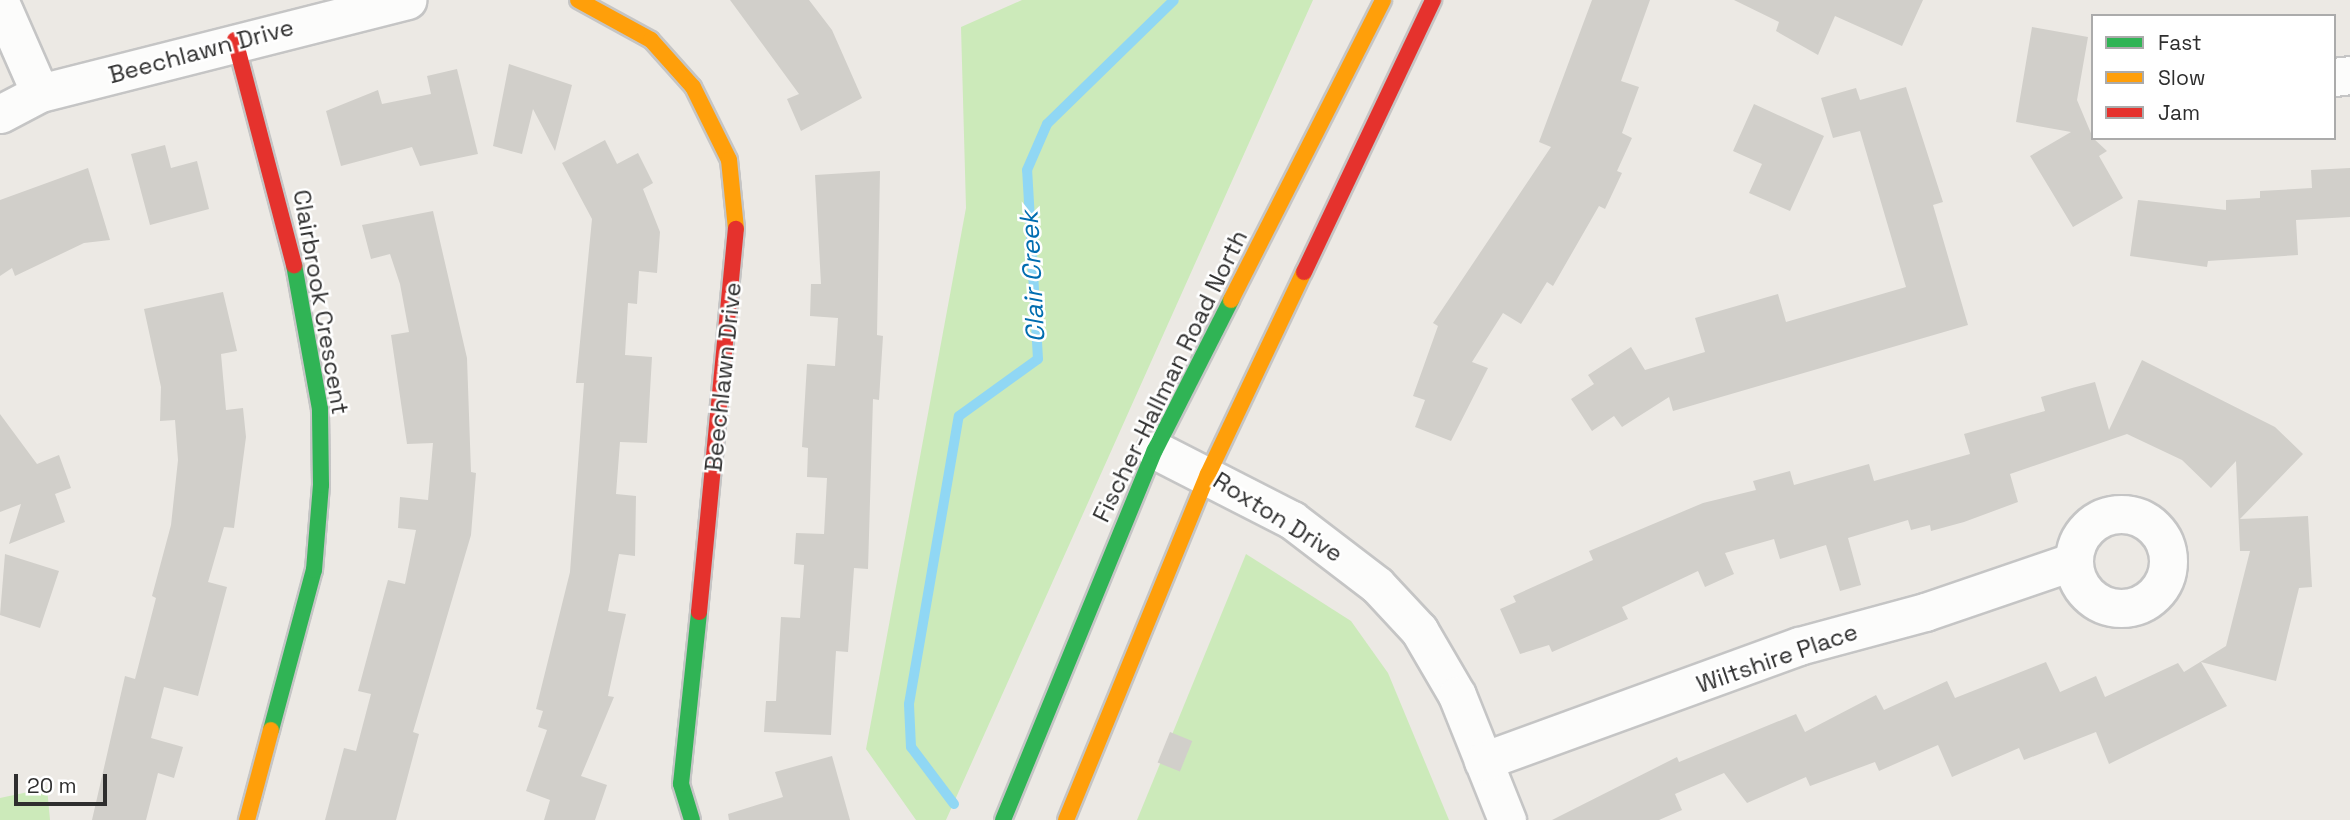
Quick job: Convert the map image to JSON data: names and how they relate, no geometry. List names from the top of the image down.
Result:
{
  "streets": {
    "main road": ["Beechlawn Drive", "Clairbrook Crescent", "Fischer-Hallman Road North"],
    "street": ["Roxton Drive", "Wiltshire Place"]
  },
  "crossings": [
    ["Beechlawn Drive", "Clairbrook Crescent"],
    ["Fischer-Hallman Road North", "Roxton Drive"],
    ["Roxton Drive", "Wiltshire Place"]
  ],
  "water": ["Clair Creek"],
  "legend": ["Fast", "Slow", "Jam"],
  "scale_bar": "20 m"
}
